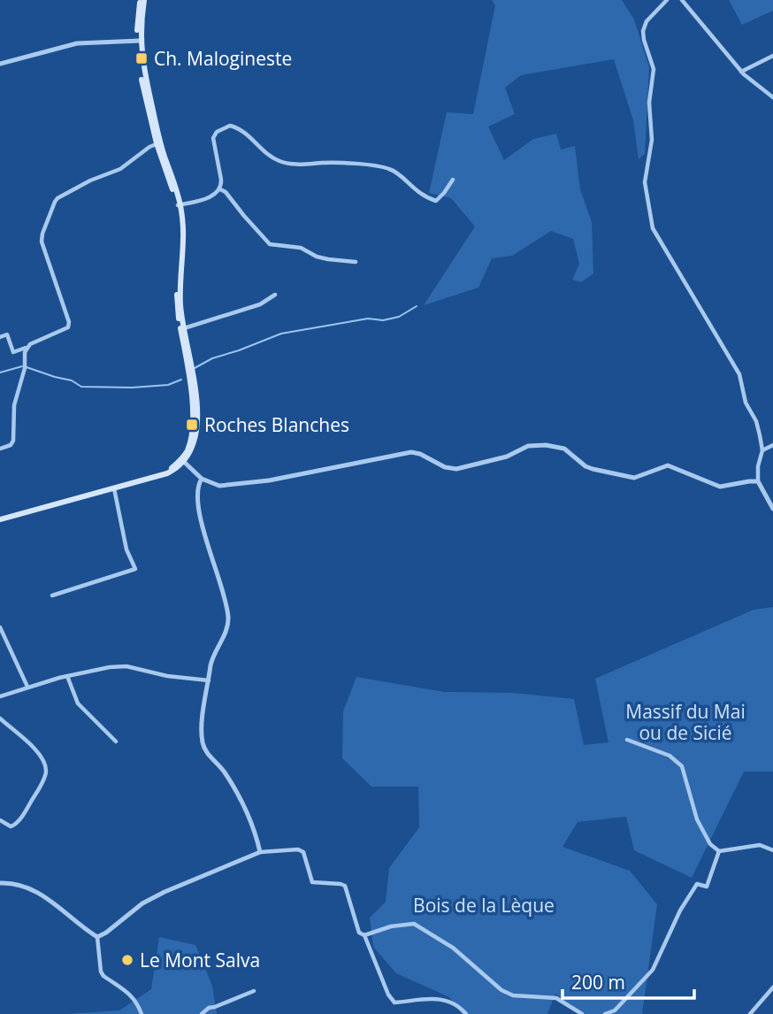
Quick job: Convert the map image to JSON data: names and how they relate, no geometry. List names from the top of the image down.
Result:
{
  "parks": ["Massif du Mai ou de Sicié", "Bois de la Lèque"],
  "places": {
    "transit": ["Ch. Malogineste", "Roches Blanches"],
    "other": ["Le Mont Salva"]
  },
  "scale_bar": "200 m"
}
